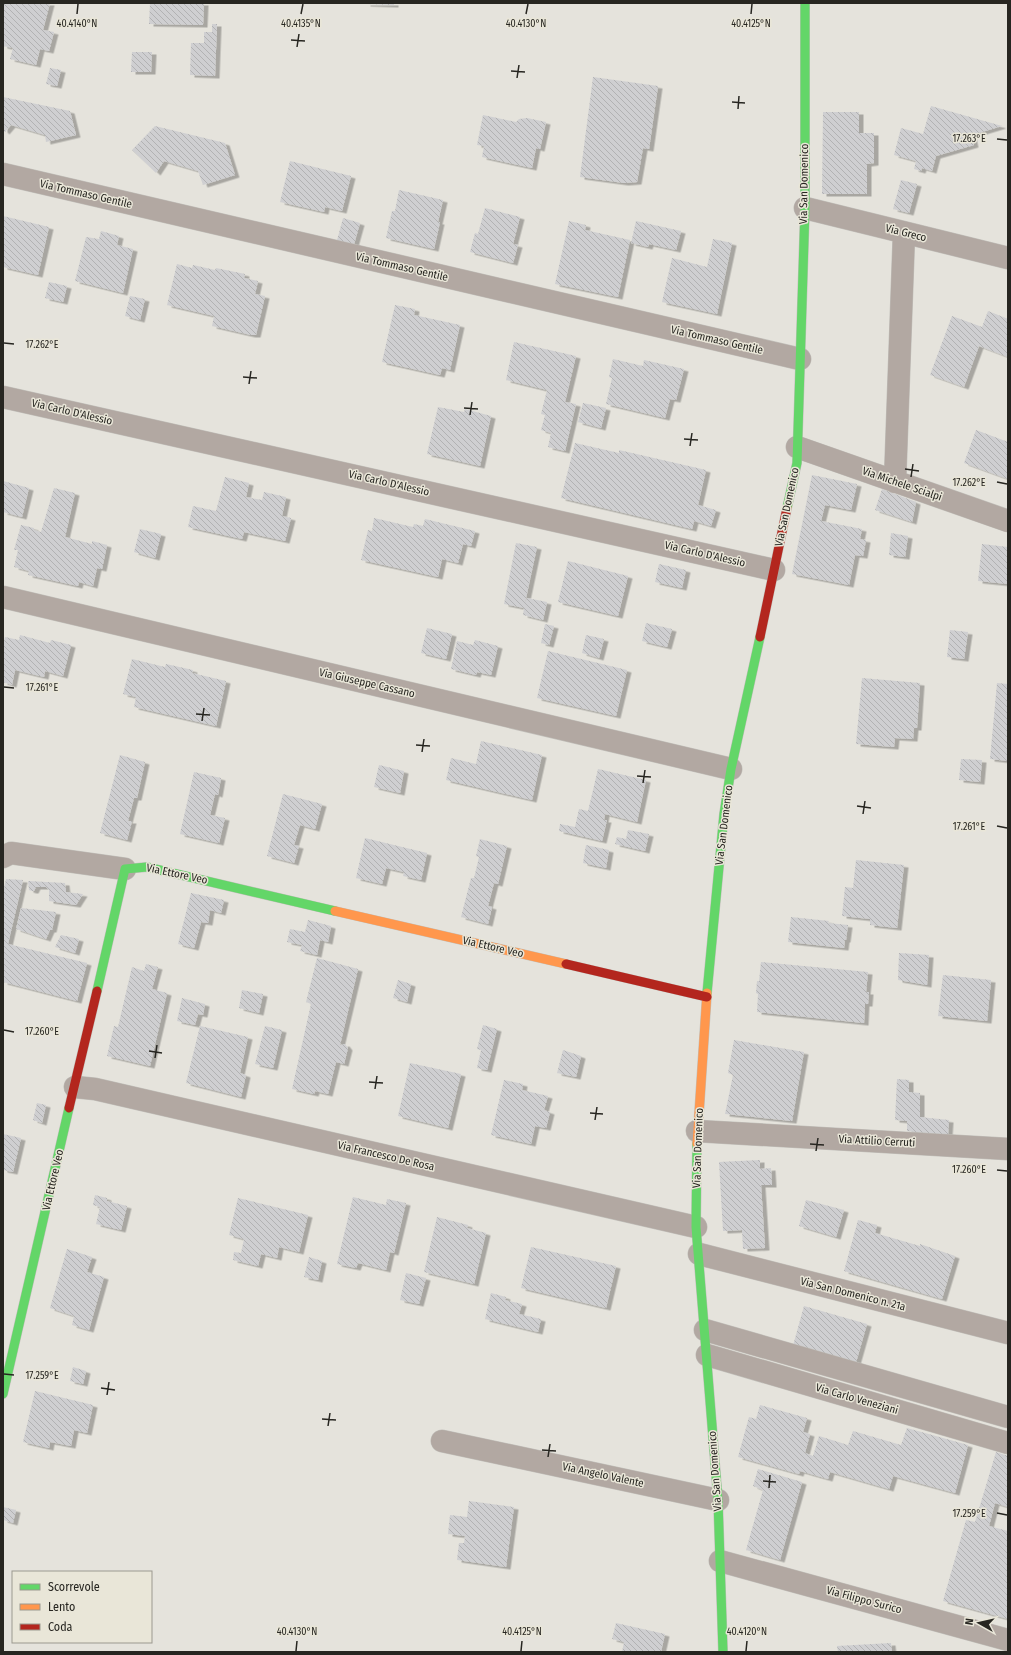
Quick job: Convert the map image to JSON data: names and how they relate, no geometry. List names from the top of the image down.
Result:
{
  "streets": {
    "street": [
      "Via San Domenico",
      "Via Tommaso Gentile",
      "Via Greco",
      "Via Carlo D'Alessio",
      "Via Michele Scialpi",
      "Via Giuseppe Cassano",
      "Via Ettore Veo",
      "Via Attilio Cerruti",
      "Via Francesco De Rosa",
      "Via San Domenico n. 21a",
      "Via Carlo Veneziani",
      "Via Angelo Valente",
      "Via Filippo Surico"
    ]
  },
  "crossings": [
    ["Via San Domenico", "Via Tommaso Gentile"],
    ["Via San Domenico", "Via Greco"],
    ["Via San Domenico", "Via Carlo D'Alessio"],
    ["Via San Domenico", "Via Michele Scialpi"],
    ["Via San Domenico", "Via Giuseppe Cassano"],
    ["Via San Domenico", "Via Ettore Veo"],
    ["Via San Domenico", "Via Attilio Cerruti"],
    ["Via San Domenico", "Via Francesco De Rosa"],
    ["Via San Domenico", "Via San Domenico n. 21a"],
    ["Via San Domenico", "Via Carlo Veneziani"],
    ["Via San Domenico", "Via Angelo Valente"],
    ["Via San Domenico", "Via Filippo Surico"],
    ["Via Ettore Veo", "Via Francesco De Rosa"]
  ],
  "legend": ["Scorrevole", "Lento", "Coda"],
  "north": "left",
  "coordinates": [
    "40.4140°N",
    "40.4135°N",
    "40.4130°N",
    "40.4125°N",
    "17.263°E",
    "17.262°E",
    "17.261°E",
    "17.260°E",
    "17.259°E",
    "40.4120°N"
  ]
}
